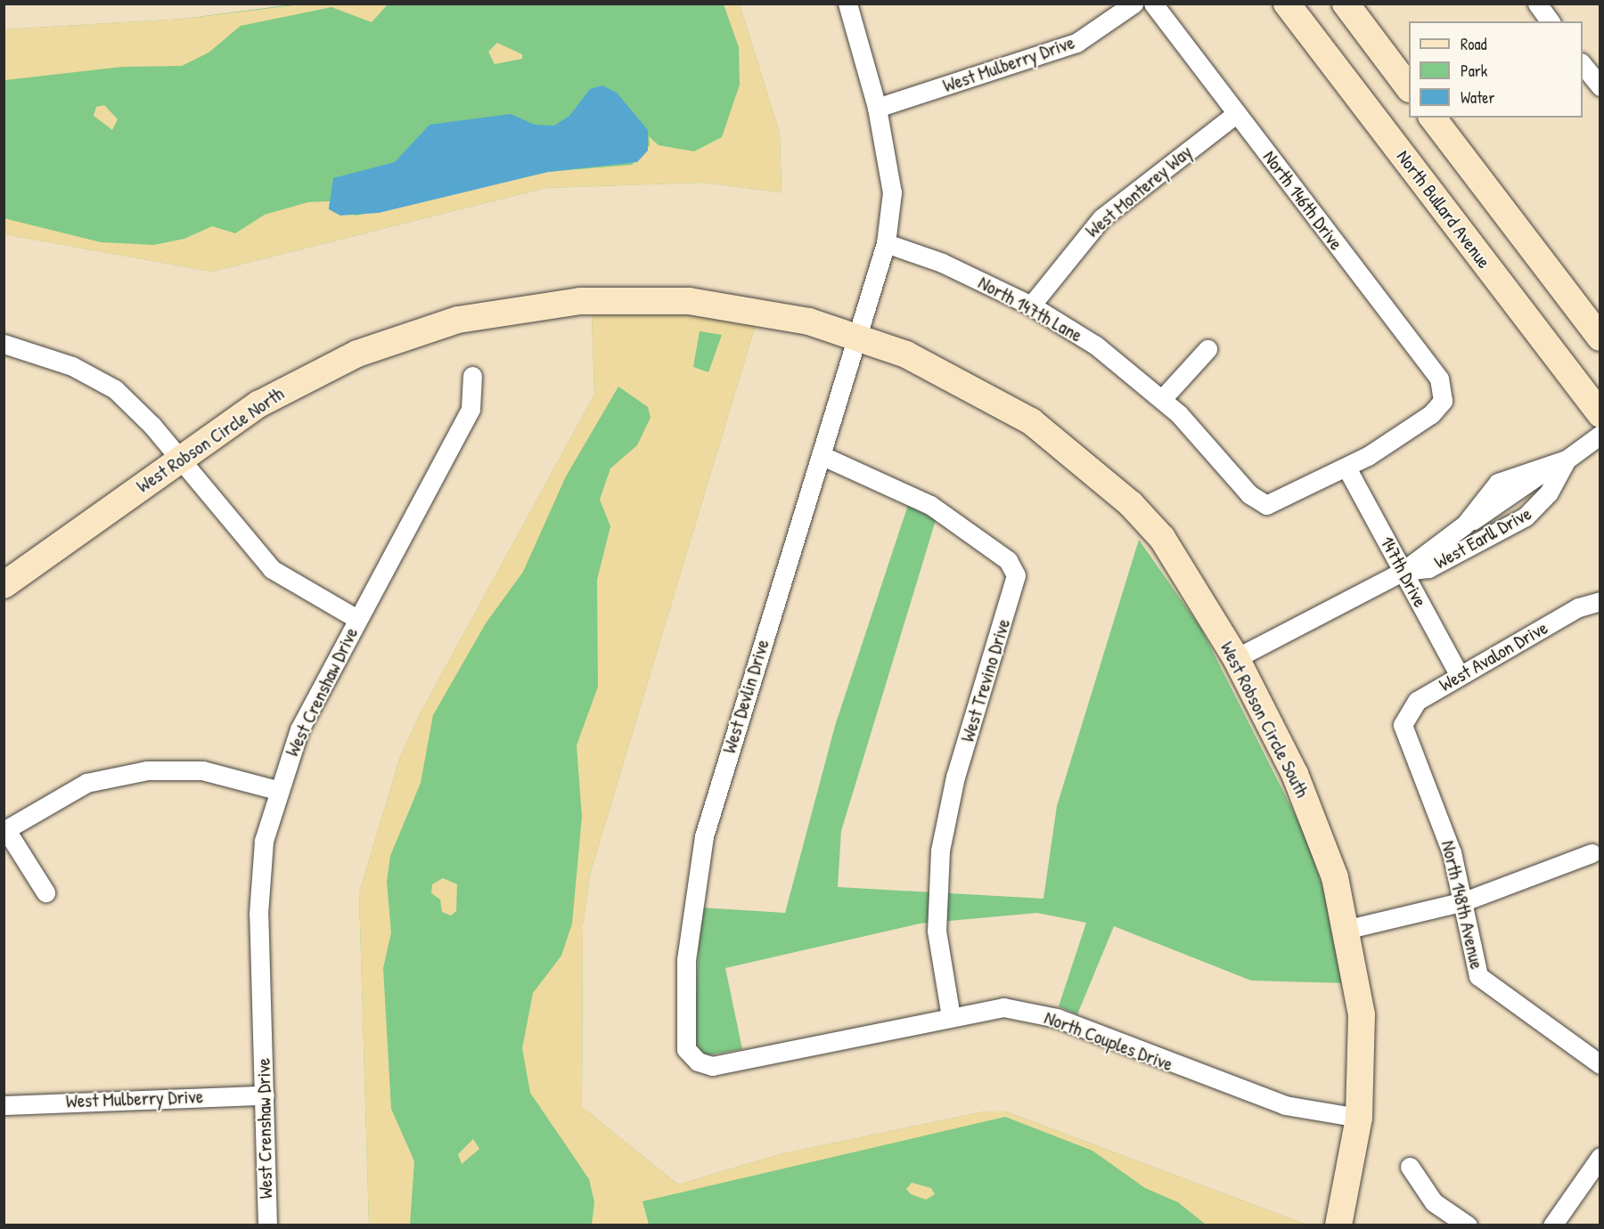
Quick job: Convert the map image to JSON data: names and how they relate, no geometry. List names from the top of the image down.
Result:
{
  "streets": {
    "street": [
      "West Mulberry Drive",
      "West Monterey Way",
      "North 146th Drive",
      "North Bullard Avenue",
      "North 147th Lane",
      "West Robson Circle North",
      "West Earll Drive",
      "147th Drive",
      "West Avalon Drive",
      "West Trevino Drive",
      "West Crenshaw Drive",
      "West Devlin Drive",
      "West Robson Circle South",
      "North 148th Avenue",
      "North Couples Drive"
    ]
  },
  "crossings": [
    ["West Mulberry Drive", "West Crenshaw Drive"],
    ["West Monterey Way", "North 146th Drive"],
    ["West Monterey Way", "North 147th Lane"],
    ["North 146th Drive", "North 147th Lane"],
    ["North 146th Drive", "147th Drive"],
    ["North 147th Lane", "147th Drive"],
    ["West Robson Circle North", "West Devlin Drive"],
    ["West Robson Circle North", "West Robson Circle South"],
    ["West Earll Drive", "147th Drive"],
    ["West Earll Drive", "West Robson Circle South"],
    ["147th Drive", "West Avalon Drive"],
    ["West Avalon Drive", "North 148th Avenue"],
    ["West Trevino Drive", "West Devlin Drive"],
    ["West Trevino Drive", "North Couples Drive"],
    ["West Devlin Drive", "North Couples Drive"],
    ["West Robson Circle South", "North Couples Drive"]
  ],
  "legend": ["Road", "Park", "Water"]
}
